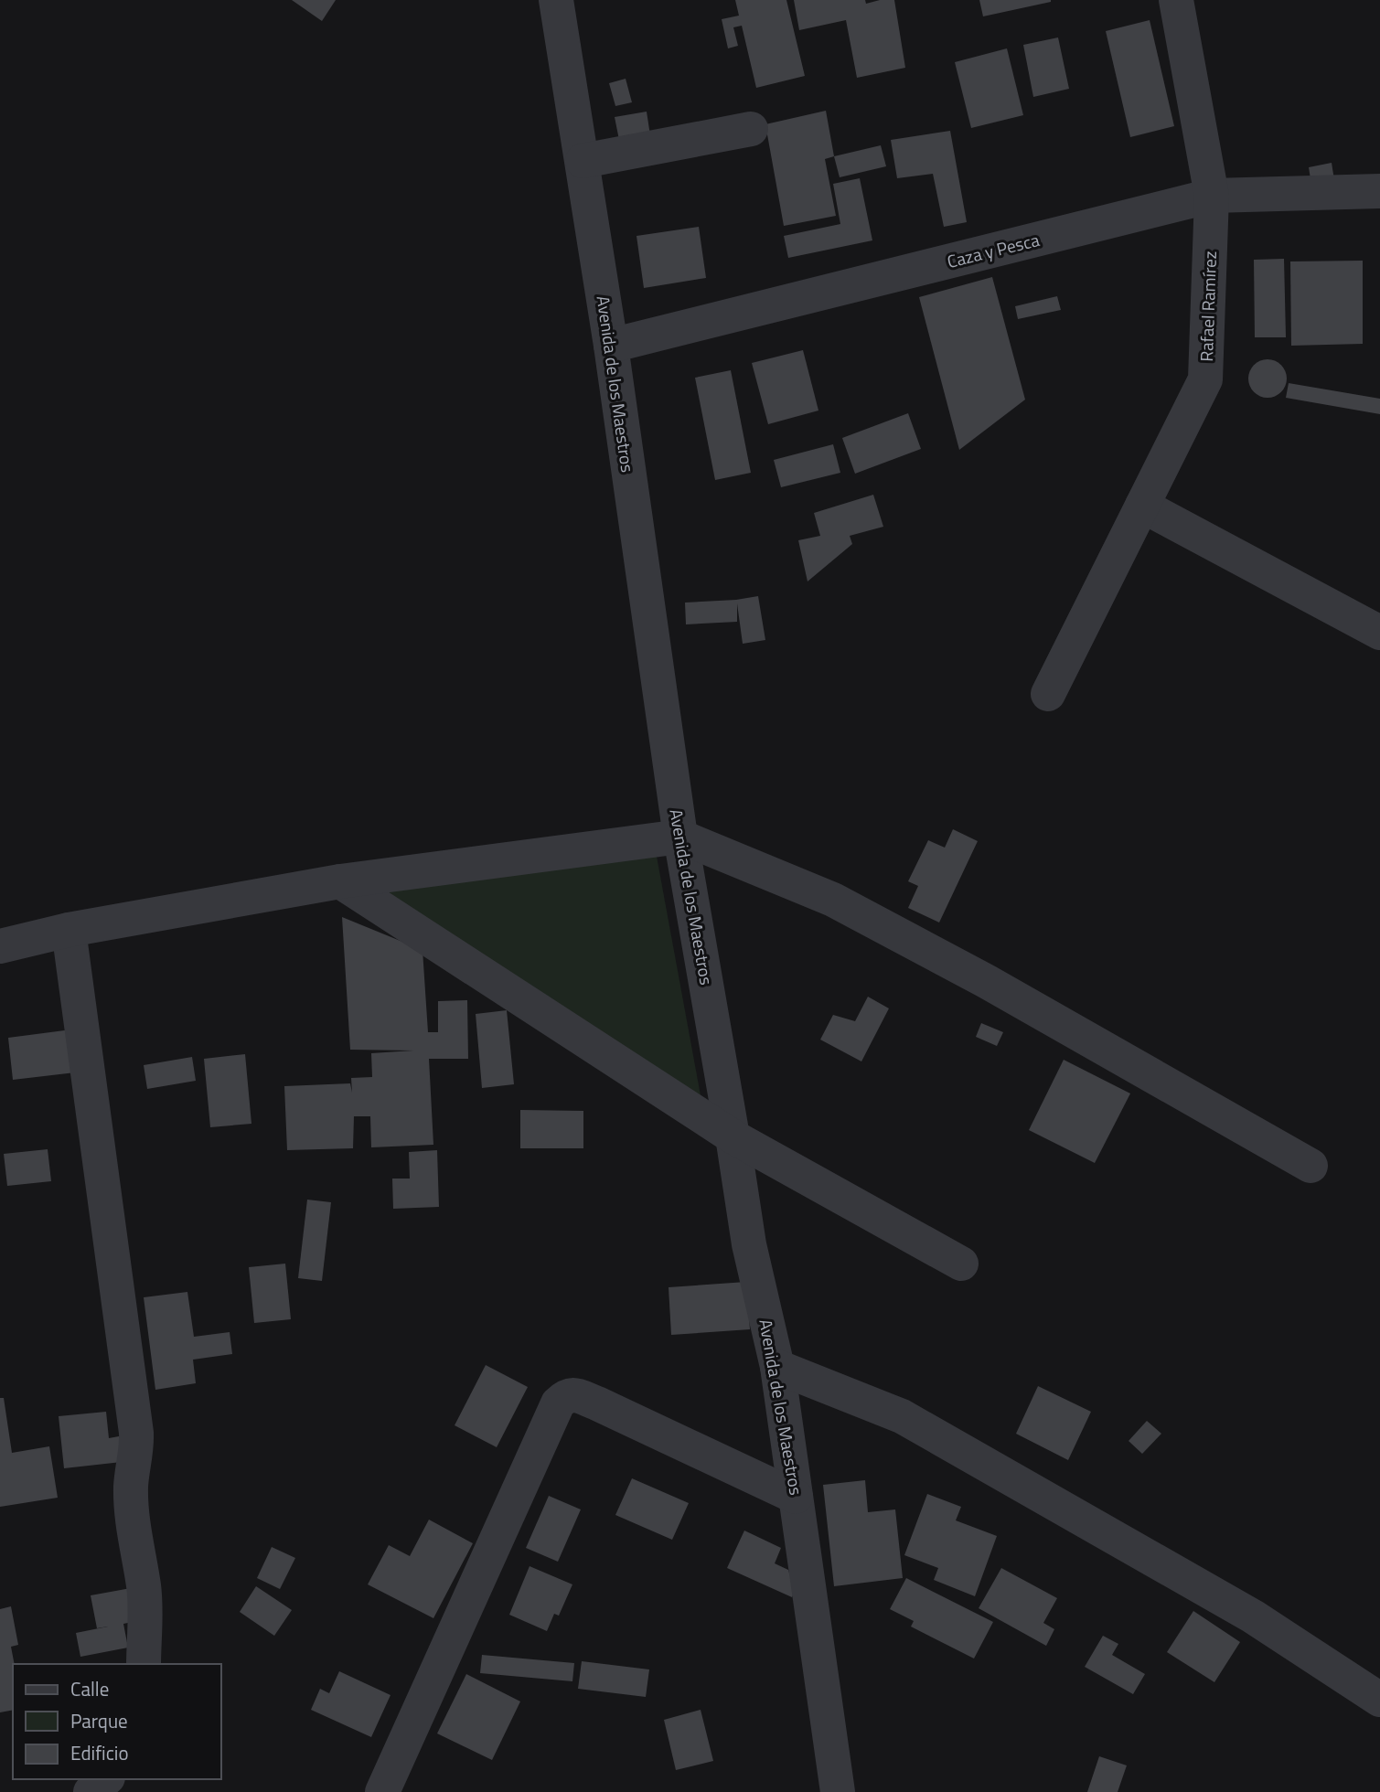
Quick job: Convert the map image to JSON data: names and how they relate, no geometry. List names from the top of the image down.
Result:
{
  "streets": {
    "street": ["Caza y Pesca", "Rafael Ramírez", "Avenida de los Maestros"]
  },
  "crossings": [
    ["Caza y Pesca", "Rafael Ramírez"],
    ["Caza y Pesca", "Avenida de los Maestros"]
  ],
  "legend": ["Calle", "Parque", "Edificio"]
}
